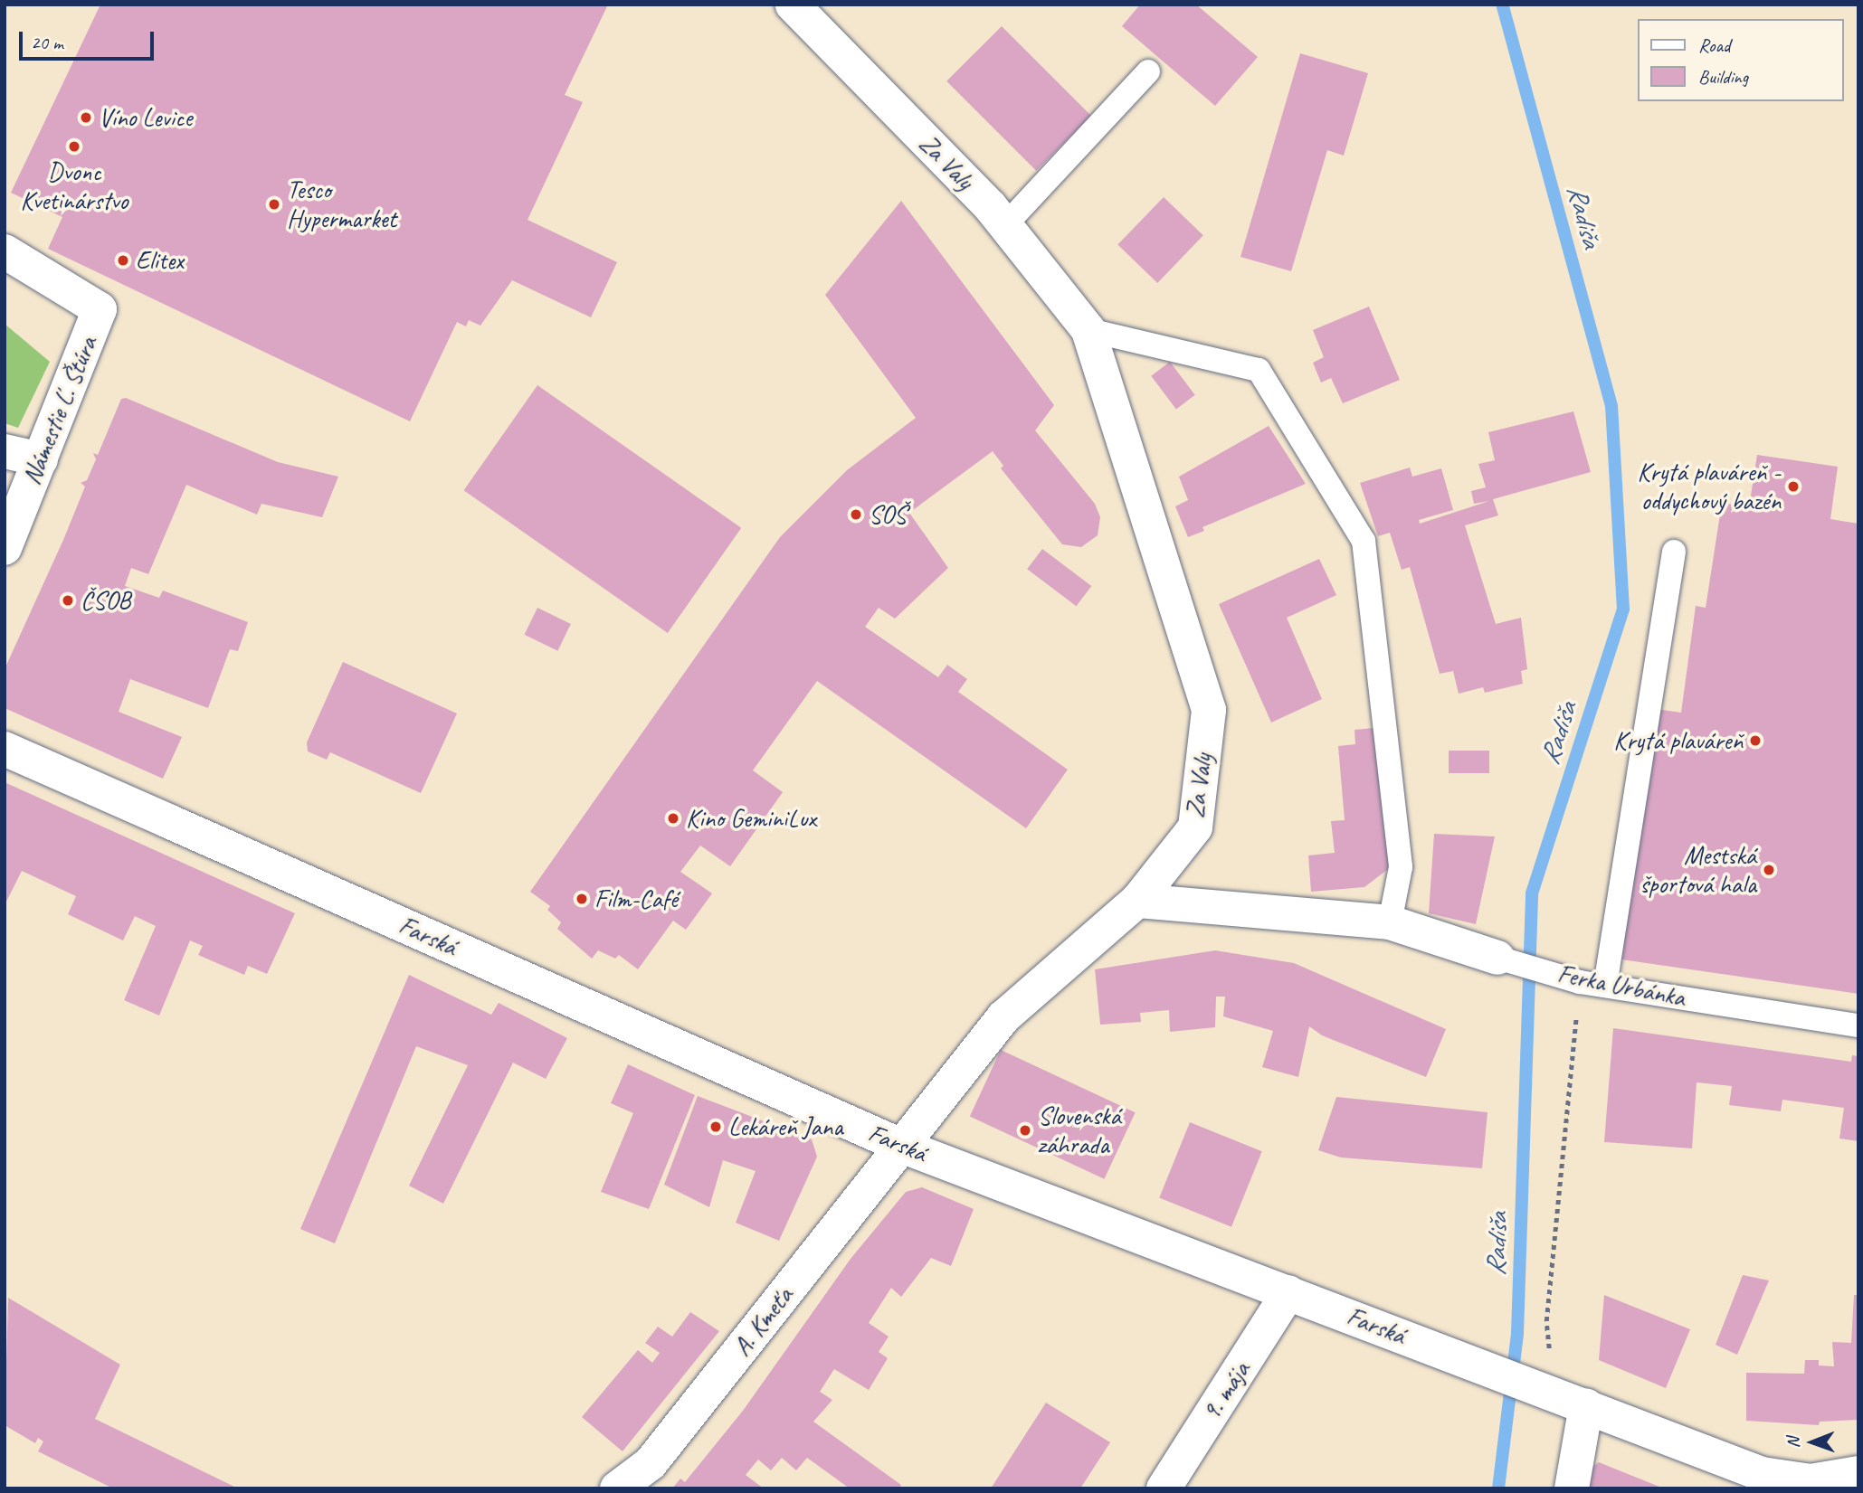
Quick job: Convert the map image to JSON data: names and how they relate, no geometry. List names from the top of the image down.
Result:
{
  "streets": {
    "street": [
      "Za Valy",
      "Námestie Ľ. Štúra",
      "Farská",
      "Ferka Urbánka",
      "A. Kmeťa",
      "9. mája"
    ]
  },
  "crossings": [
    ["Za Valy", "Farská"],
    ["Za Valy", "Ferka Urbánka"],
    ["Za Valy", "A. Kmeťa"],
    ["Farská", "A. Kmeťa"],
    ["Farská", "9. mája"]
  ],
  "water": ["Radiša"],
  "places": [
    "Víno Levice",
    "Dvonc Kvetinárstvo",
    "Tesco Hypermarket",
    "Elitex",
    "Krytá plaváreň - oddychový bazén",
    "SOŠ",
    "ČSOB",
    "Krytá plaváreň",
    "Kino GeminiLux",
    "Mestská športová hala",
    "Film-Café",
    "Lekáreň Jana",
    "Slovenská záhrada"
  ],
  "legend": ["Road", "Building"],
  "scale_bar": "20 m",
  "north": "left"
}
